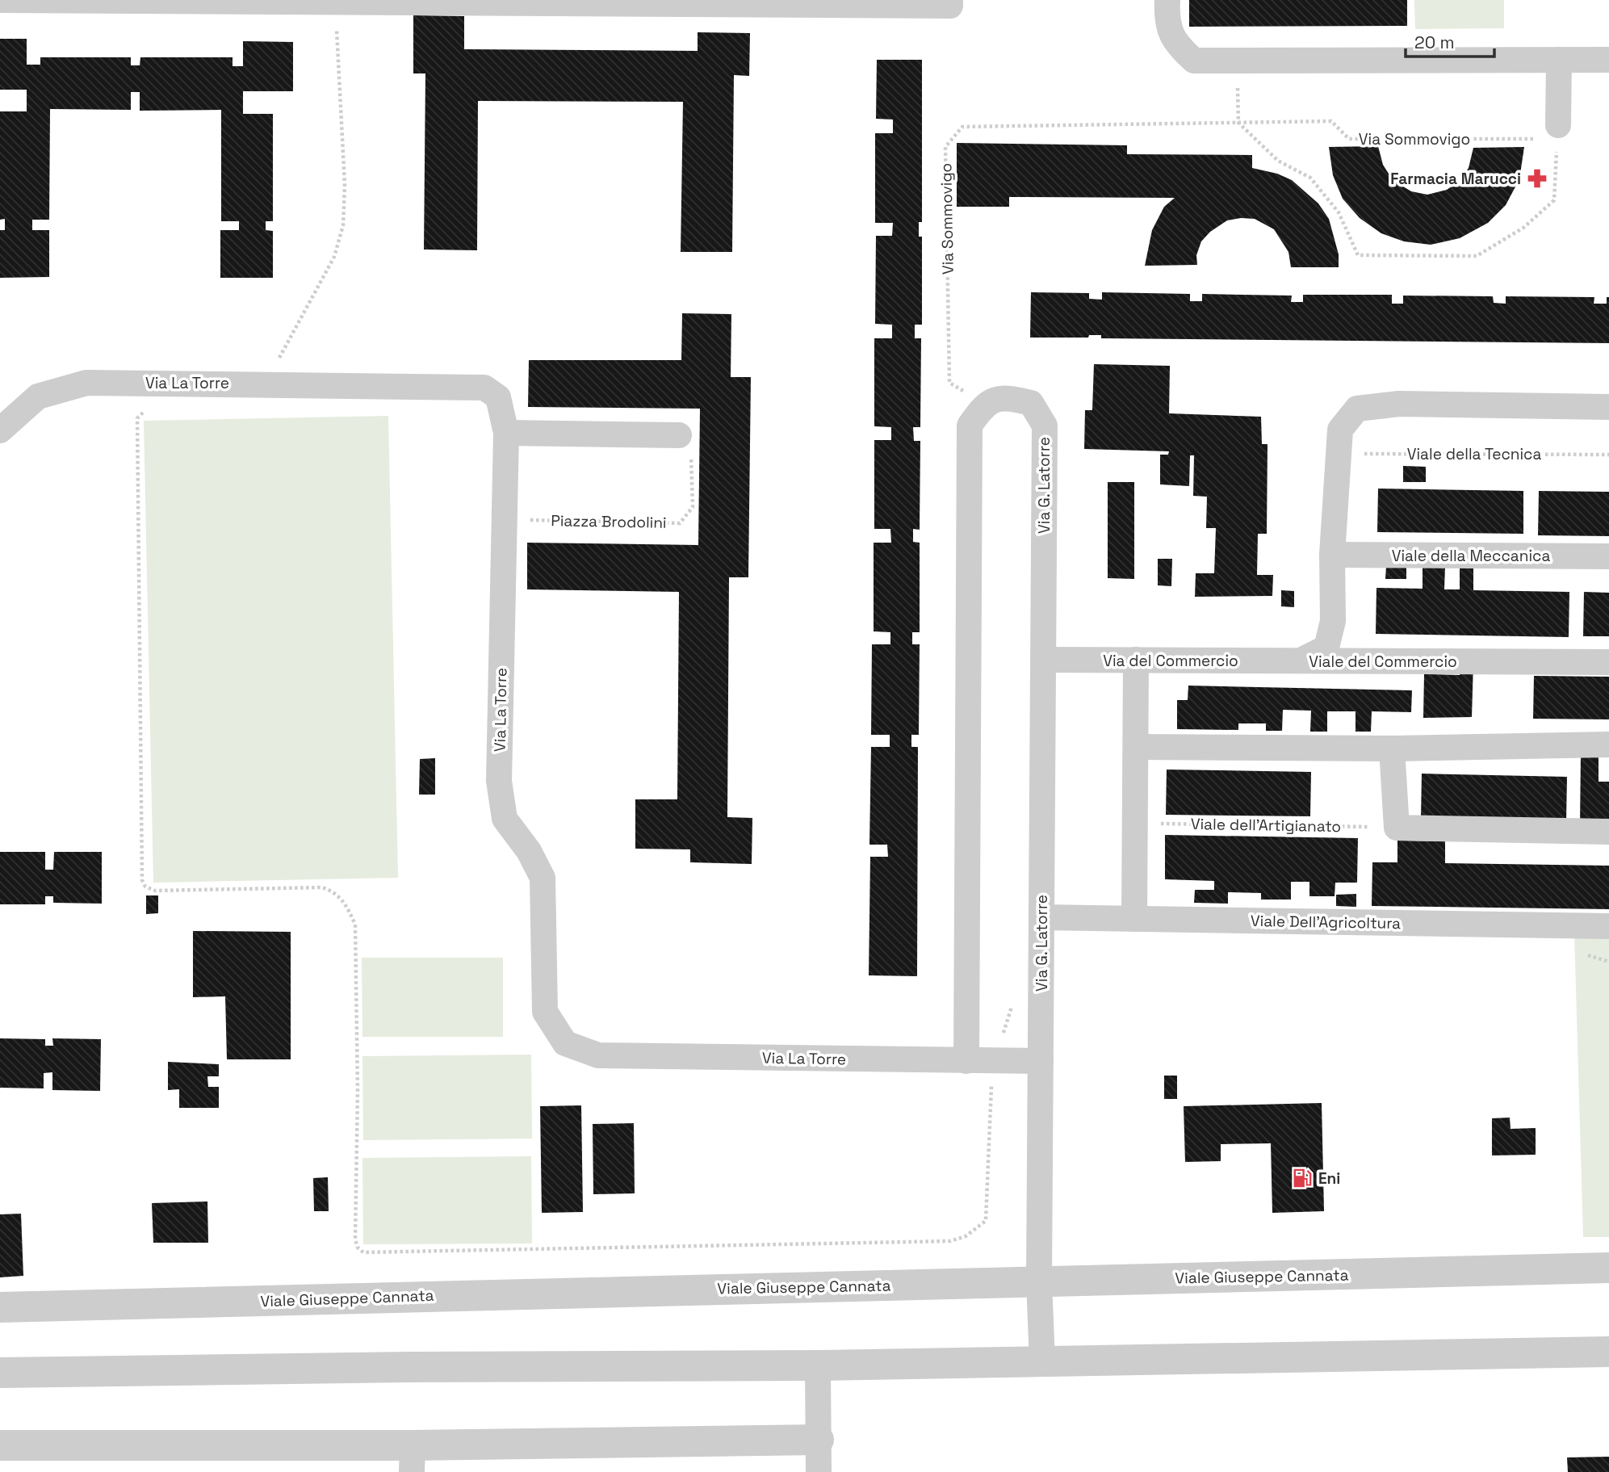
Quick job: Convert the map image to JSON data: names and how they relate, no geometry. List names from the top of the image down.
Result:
{
  "streets": {
    "street": [
      "Via La Torre",
      "Via G. Latorre",
      "Viale della Meccanica",
      "Via del Commercio",
      "Viale del Commercio",
      "Viale Dell'Agricoltura",
      "Viale Giuseppe Cannata"
    ],
    "path": [
      "Via Sommovigo",
      "Viale della Tecnica",
      "Piazza Brodolini",
      "Viale dell'Artigianato"
    ]
  },
  "crossings": [
    ["Via Sommovigo", "Via G. Latorre"],
    ["Via La Torre", "Via G. Latorre"],
    ["Via La Torre", "Piazza Brodolini"],
    ["Viale della Tecnica", "Viale del Commercio"],
    ["Via G. Latorre", "Via del Commercio"],
    ["Via G. Latorre", "Viale Dell'Agricoltura"],
    ["Via G. Latorre", "Viale Giuseppe Cannata"],
    ["Viale della Meccanica", "Viale del Commercio"],
    ["Via del Commercio", "Viale del Commercio"]
  ],
  "places": {
    "pharmacy": ["Farmacia Marucci"],
    "fuel station": ["Eni"]
  },
  "scale_bar": "20 m"
}
